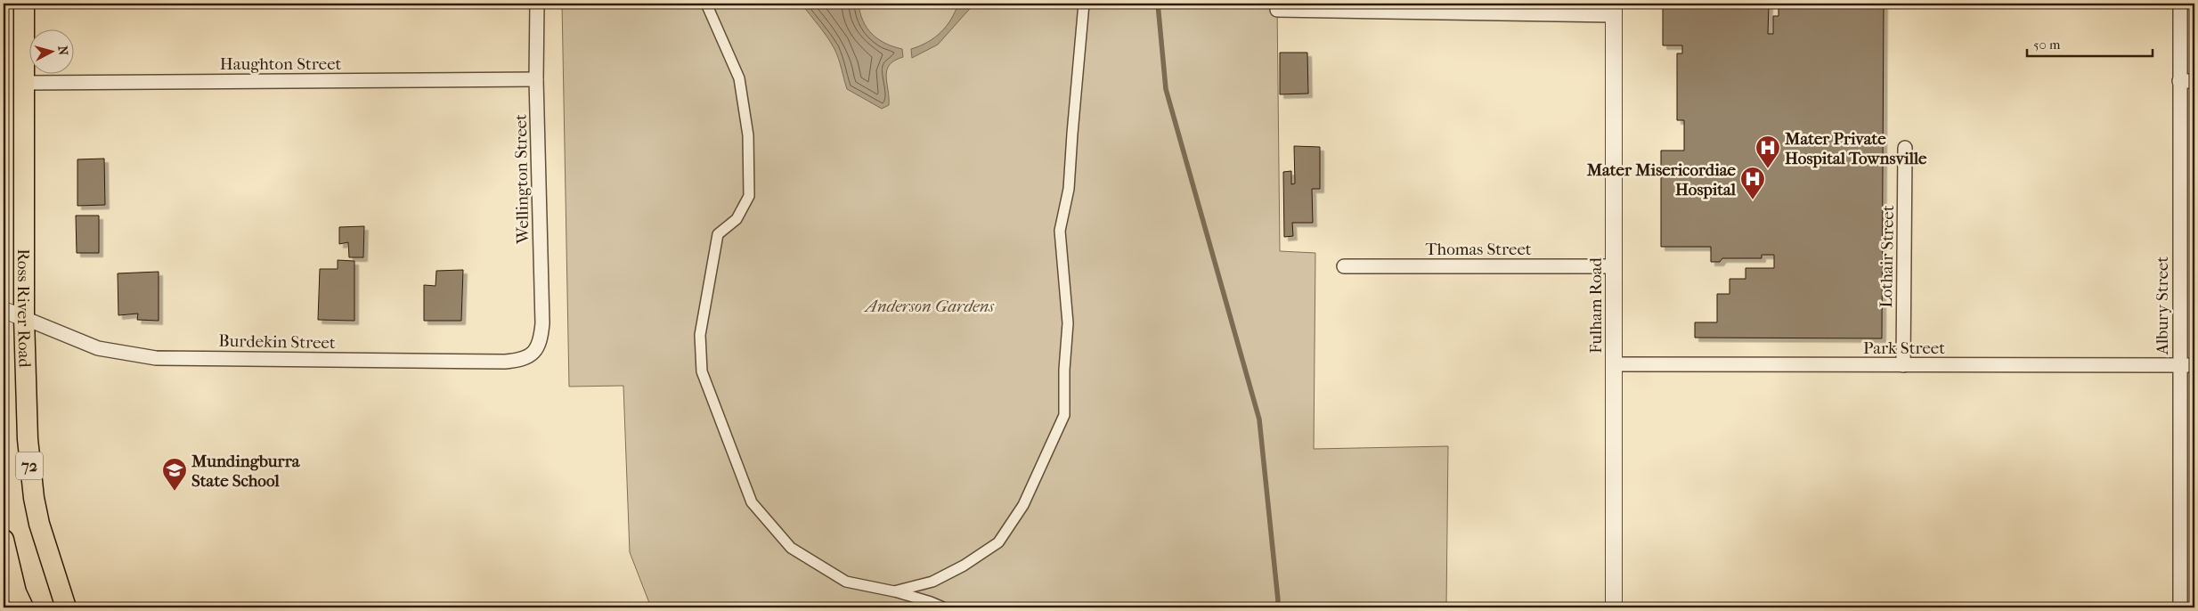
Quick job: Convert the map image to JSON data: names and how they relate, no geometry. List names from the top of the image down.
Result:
{
  "streets": {
    "main road": ["Ross River Road", "72"],
    "street": [
      "Haughton Street",
      "Wellington Street",
      "Thomas Street",
      "Lothair Street",
      "Fulham Road",
      "Albury Street",
      "Burdekin Street",
      "Park Street"
    ]
  },
  "crossings": [
    ["Haughton Street", "Wellington Street"],
    ["Haughton Street", "Ross River Road"],
    ["Wellington Street", "Burdekin Street"],
    ["Thomas Street", "Fulham Road"],
    ["Lothair Street", "Park Street"],
    ["Fulham Road", "Park Street"],
    ["Albury Street", "Park Street"],
    ["Ross River Road", "Burdekin Street"]
  ],
  "parks": ["Anderson Gardens"],
  "places": {
    "hospital": ["Mater Private Hospital Townsville", "Mater Misericordiae Hospital"],
    "school or university": ["Mundingburra State School"]
  },
  "scale_bar": "50 m",
  "north": "right"
}
